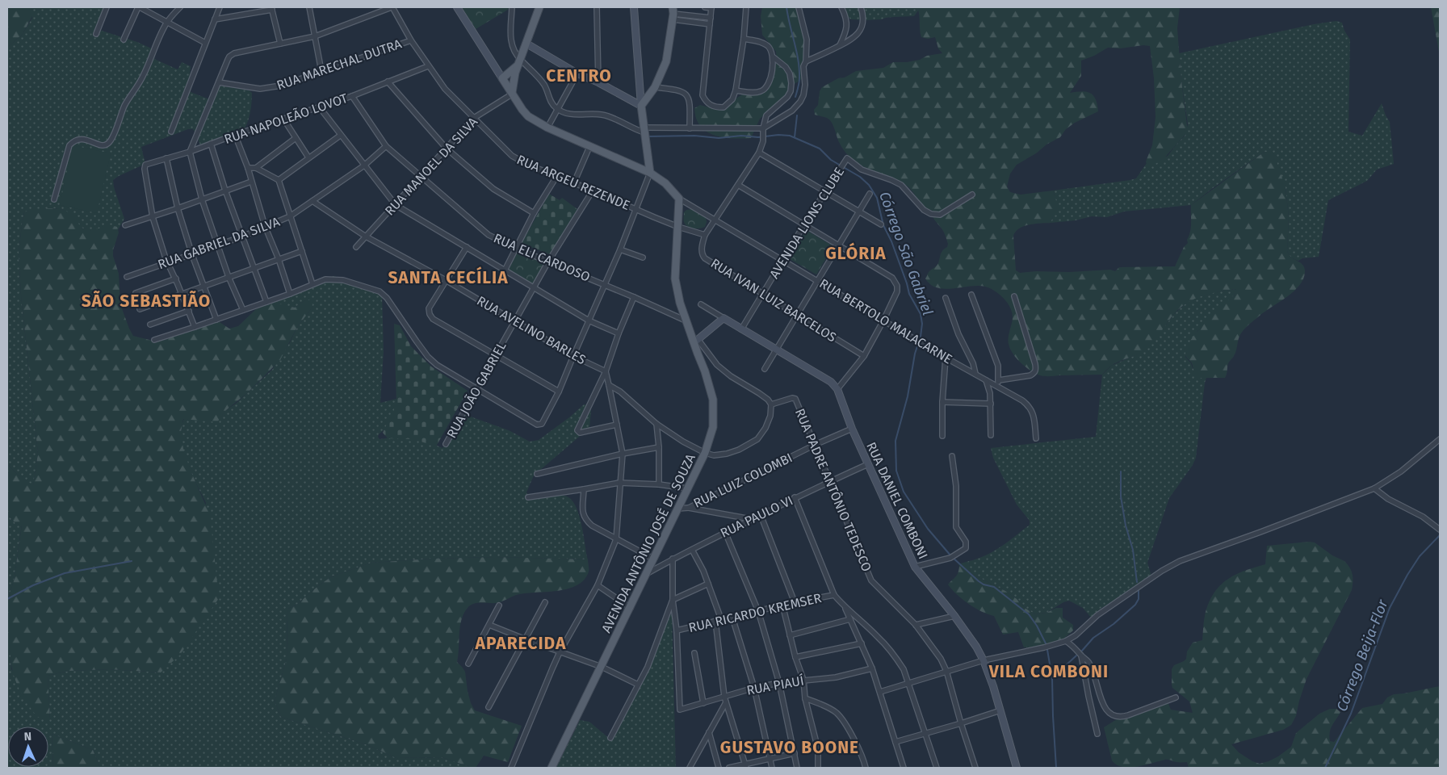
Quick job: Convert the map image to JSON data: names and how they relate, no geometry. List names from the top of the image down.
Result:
{
  "streets": {
    "main road": ["AVENIDA ANTÔNIO JOSÉ DE SOUZA"],
    "street": [
      "RUA MARECHAL DUTRA",
      "RUA NAPOLEÃO LOVOT",
      "RUA MANOEL DA SILVA",
      "RUA ARGEU REZENDE",
      "AVENIDA LIONS CLUBE",
      "RUA GABRIEL DA SILVA",
      "RUA ELI CARDOSO",
      "RUA IVAN LUIZ BARCELOS",
      "RUA BERTOLO MALACARNE",
      "RUA AVELINO BARLES",
      "RUA JOÃO GABRIEL",
      "RUA LUIZ COLOMBI",
      "RUA PADRE ANTÔNIO TEDESCO",
      "RUA DANIEL COMBONI",
      "RUA PAULO VI",
      "RUA RICARDO KREMSER",
      "RUA PIAUÍ"
    ]
  },
  "crossings": [
    ["RUA MARECHAL DUTRA", "RUA ARGEU REZENDE"],
    ["RUA NAPOLEÃO LOVOT", "RUA ARGEU REZENDE"],
    ["RUA NAPOLEÃO LOVOT", "RUA ELI CARDOSO"],
    ["RUA MANOEL DA SILVA", "RUA ARGEU REZENDE"],
    ["RUA MANOEL DA SILVA", "RUA ELI CARDOSO"],
    ["RUA MANOEL DA SILVA", "RUA AVELINO BARLES"],
    ["RUA ARGEU REZENDE", "RUA IVAN LUIZ BARCELOS"],
    ["RUA ARGEU REZENDE", "RUA JOÃO GABRIEL"],
    ["RUA ARGEU REZENDE", "AVENIDA ANTÔNIO JOSÉ DE SOUZA"],
    ["AVENIDA LIONS CLUBE", "RUA IVAN LUIZ BARCELOS"],
    ["AVENIDA LIONS CLUBE", "RUA BERTOLO MALACARNE"],
    ["RUA GABRIEL DA SILVA", "RUA ELI CARDOSO"],
    ["RUA GABRIEL DA SILVA", "RUA AVELINO BARLES"],
    ["RUA ELI CARDOSO", "RUA JOÃO GABRIEL"],
    ["RUA ELI CARDOSO", "AVENIDA ANTÔNIO JOSÉ DE SOUZA"],
    ["RUA BERTOLO MALACARNE", "AVENIDA ANTÔNIO JOSÉ DE SOUZA"],
    ["RUA AVELINO BARLES", "RUA JOÃO GABRIEL"],
    ["RUA LUIZ COLOMBI", "RUA PADRE ANTÔNIO TEDESCO"],
    ["RUA LUIZ COLOMBI", "RUA DANIEL COMBONI"],
    ["RUA LUIZ COLOMBI", "AVENIDA ANTÔNIO JOSÉ DE SOUZA"],
    ["RUA PADRE ANTÔNIO TEDESCO", "RUA PAULO VI"],
    ["RUA DANIEL COMBONI", "RUA PAULO VI"],
    ["RUA PAULO VI", "AVENIDA ANTÔNIO JOSÉ DE SOUZA"],
    ["RUA RICARDO KREMSER", "RUA PIAUÍ"]
  ],
  "districts": [
    "CENTRO",
    "GLÓRIA",
    "SANTA CECÍLIA",
    "SÃO SEBASTIÃO",
    "APARECIDA",
    "VILA COMBONI",
    "GUSTAVO BOONE"
  ],
  "water": ["Córrego São Gabriel", "Córrego Beija-Flor"],
  "north": "top"
}
